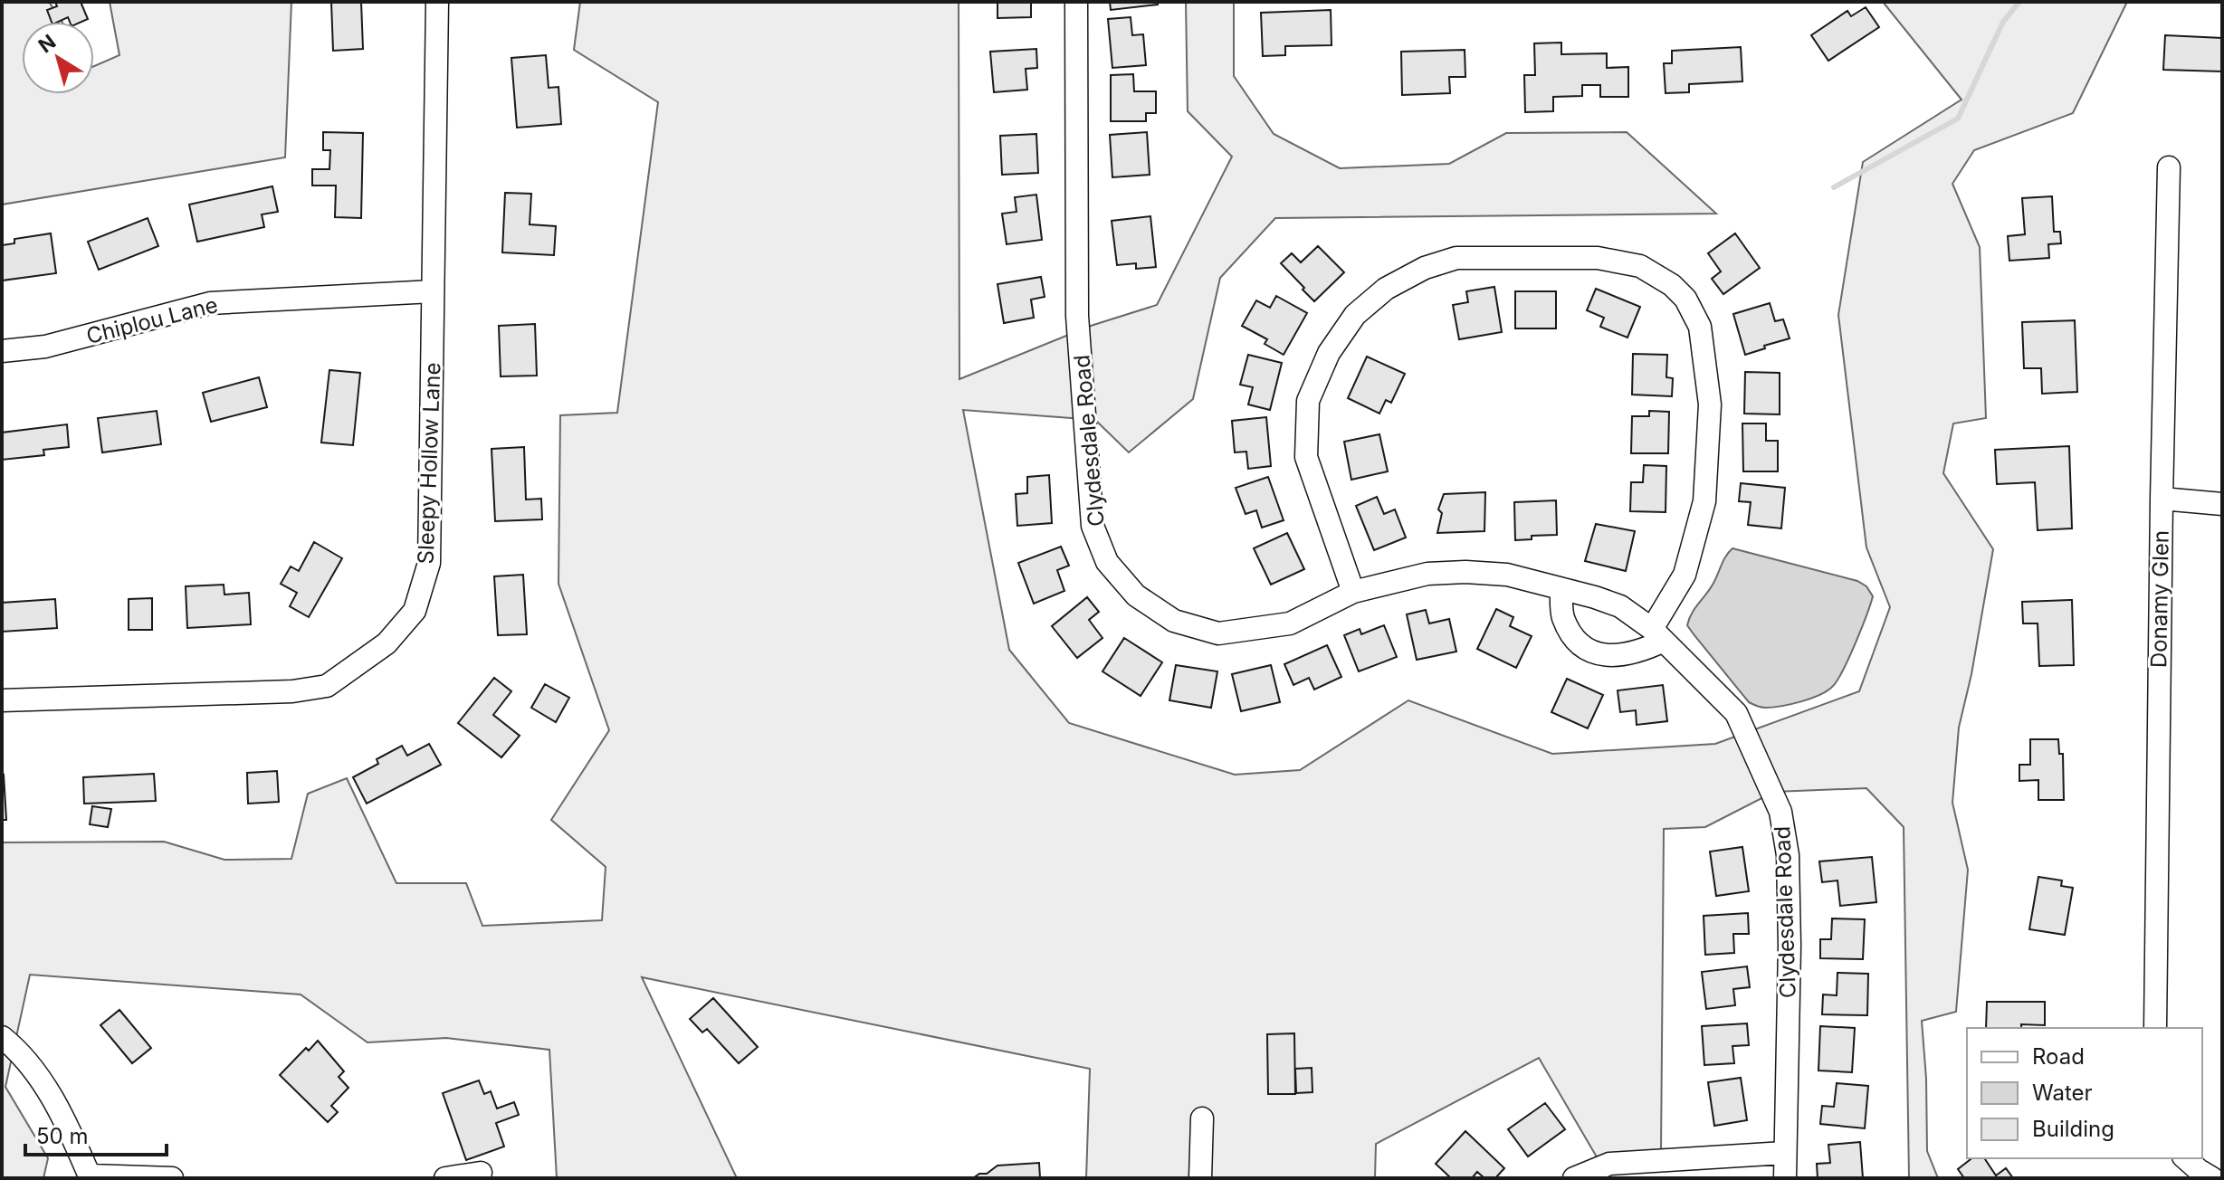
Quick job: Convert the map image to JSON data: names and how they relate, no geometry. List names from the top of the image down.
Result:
{
  "streets": {
    "street": [
      "Chiplou Lane",
      "Clydesdale Road",
      "Sleepy Hollow Lane",
      "Donamy Glen"
    ]
  },
  "crossings": [
    ["Chiplou Lane", "Sleepy Hollow Lane"]
  ],
  "legend": ["Road", "Water", "Building"],
  "scale_bar": "50 m",
  "north": "top left"
}
